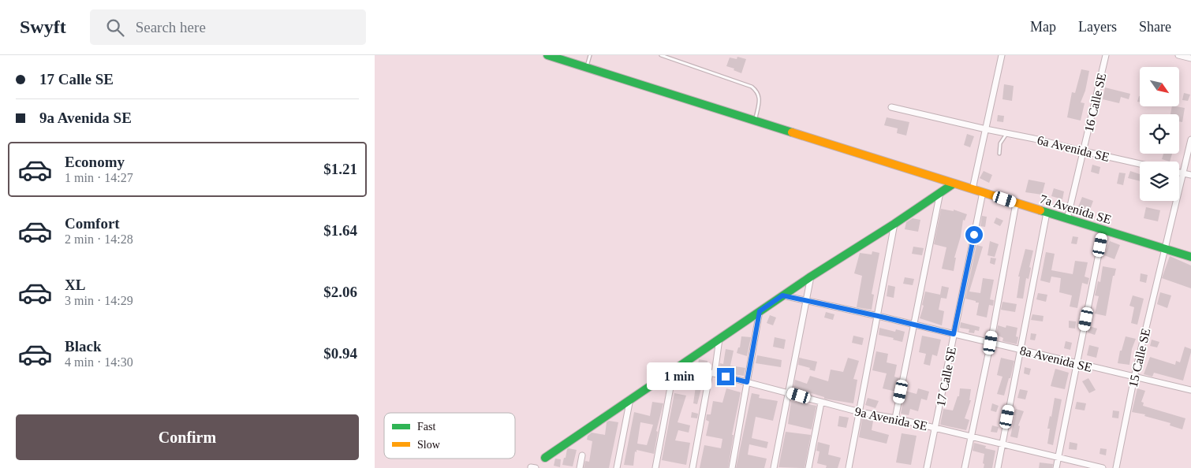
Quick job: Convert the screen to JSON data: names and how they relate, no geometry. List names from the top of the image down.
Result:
{
  "streets": {
    "street": [
      "16 Calle SE",
      "6a Avenida SE",
      "7a Avenida SE",
      "15 Calle SE",
      "8a Avenida SE",
      "17 Calle SE",
      "9a Avenida SE"
    ]
  },
  "crossings": [
    ["16 Calle SE", "6a Avenida SE"],
    ["16 Calle SE", "7a Avenida SE"],
    ["7a Avenida SE", "15 Calle SE"],
    ["7a Avenida SE", "17 Calle SE"],
    ["15 Calle SE", "8a Avenida SE"],
    ["8a Avenida SE", "17 Calle SE"],
    ["17 Calle SE", "9a Avenida SE"]
  ],
  "legend": ["Fast", "Slow"],
  "north": "bottom right",
  "page": {
    "header": "Swyft",
    "search": "Search here",
    "nav": ["Map", "Layers", "Share"],
    "banner": ["17 Calle SE", "9a Avenida SE"],
    "list": [
      {
        "name": "Economy",
        "note": "1 min · 14:27",
        "value": "$1.21"
      },
      {
        "name": "Comfort",
        "note": "2 min · 14:28",
        "value": "$1.64"
      },
      {
        "name": "XL",
        "note": "3 min · 14:29",
        "value": "$2.06"
      },
      {
        "name": "Black",
        "note": "4 min · 14:30",
        "value": "$0.94"
      }
    ],
    "bubble": "1 min",
    "buttons": "Confirm"
  }
}
